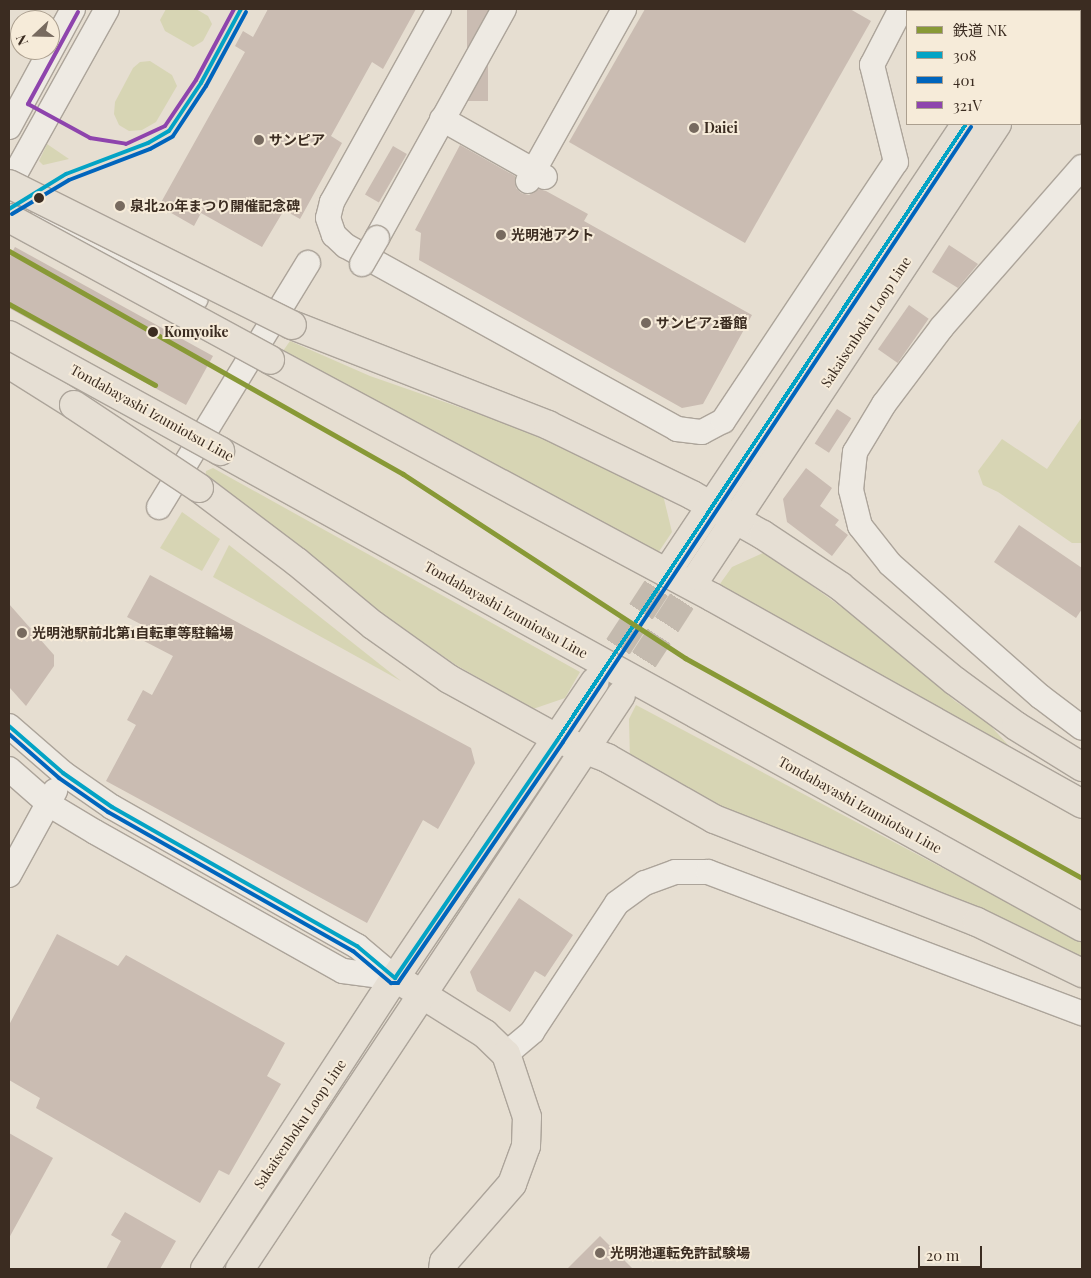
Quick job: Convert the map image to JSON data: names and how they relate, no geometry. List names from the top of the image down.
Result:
{
  "streets": {
    "main road": ["Sakaisenboku Loop Line", "Tondabayashi Izumiotsu Line"]
  },
  "places": [
    "Daiei",
    "サンピア",
    "泉北20年まつり開催記念碑",
    "光明池アクト",
    "サンピア2番館",
    "Komyoike",
    "光明池駅前北第1自転車等駐輪場",
    "光明池運転免許試験場"
  ],
  "lines": [
    "transit line 308",
    "transit line 321V",
    "transit line 401",
    "rail line NK"
  ],
  "legend": [
    "鉄道 NK",
    "308",
    "401",
    "321V"
  ],
  "scale_bar": "20 m",
  "north": "left"
}
